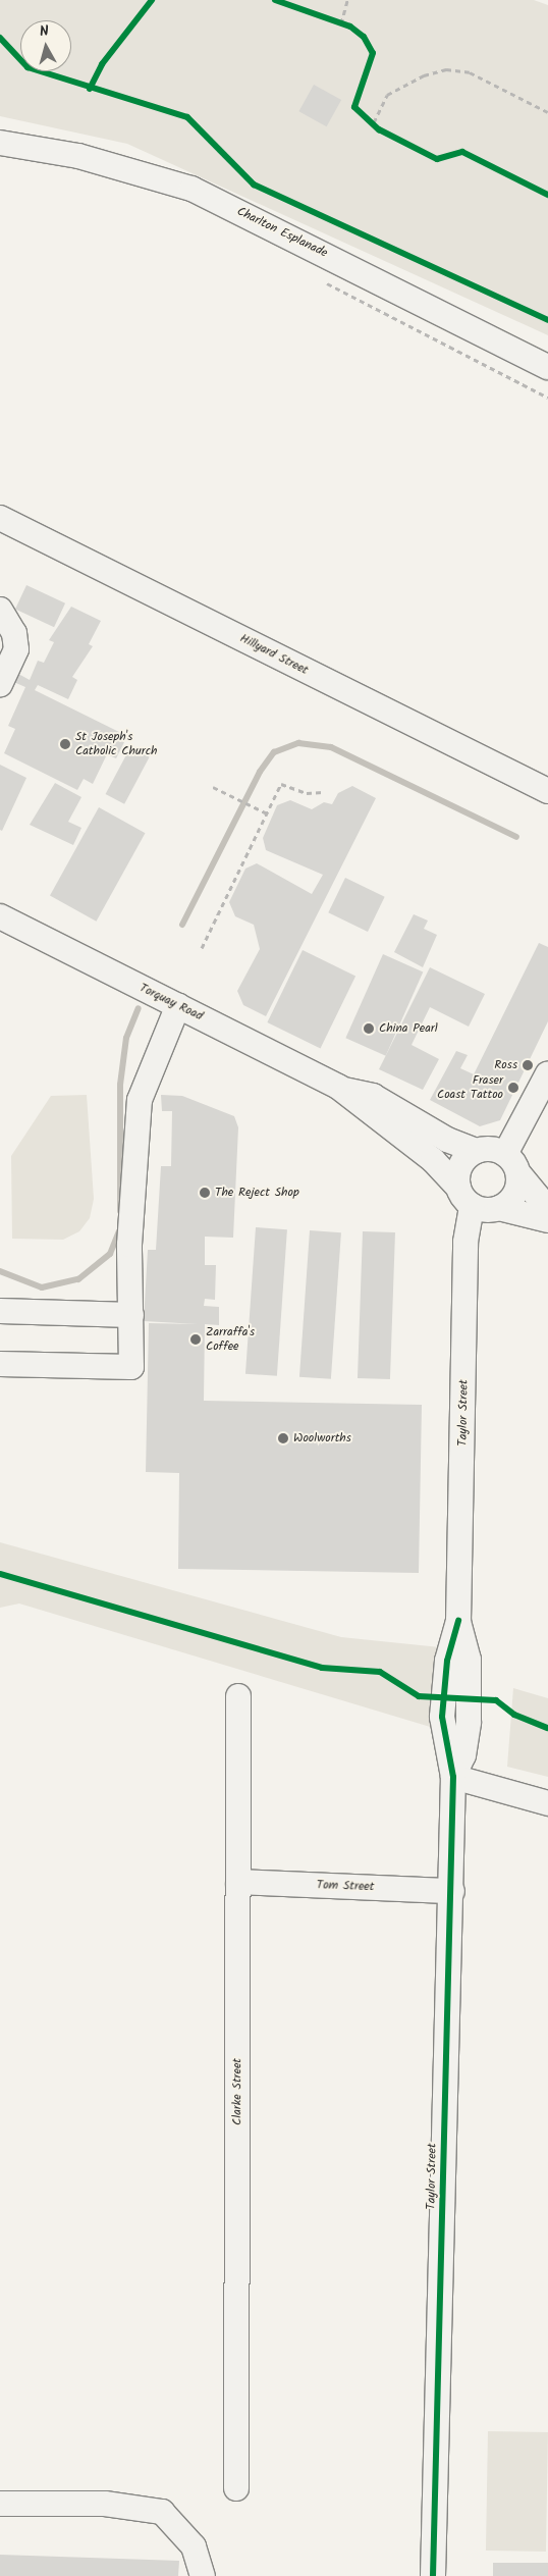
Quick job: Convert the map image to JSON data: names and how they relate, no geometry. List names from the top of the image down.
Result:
{
  "streets": {
    "street": [
      "Charlton Esplanade",
      "Hillyard Street",
      "Torquay Road",
      "Taylor Street",
      "Tom Street",
      "Clarke Street"
    ]
  },
  "crossings": [
    ["Torquay Road", "Taylor Street"],
    ["Taylor Street", "Tom Street"],
    ["Tom Street", "Clarke Street"]
  ],
  "places": [
    "St Joseph's Catholic Church",
    "China Pearl",
    "Ross",
    "Fraser Coast Tattoo",
    "The Reject Shop",
    "Zarraffa's Coffee",
    "Woolworths"
  ],
  "north": "top"
}
